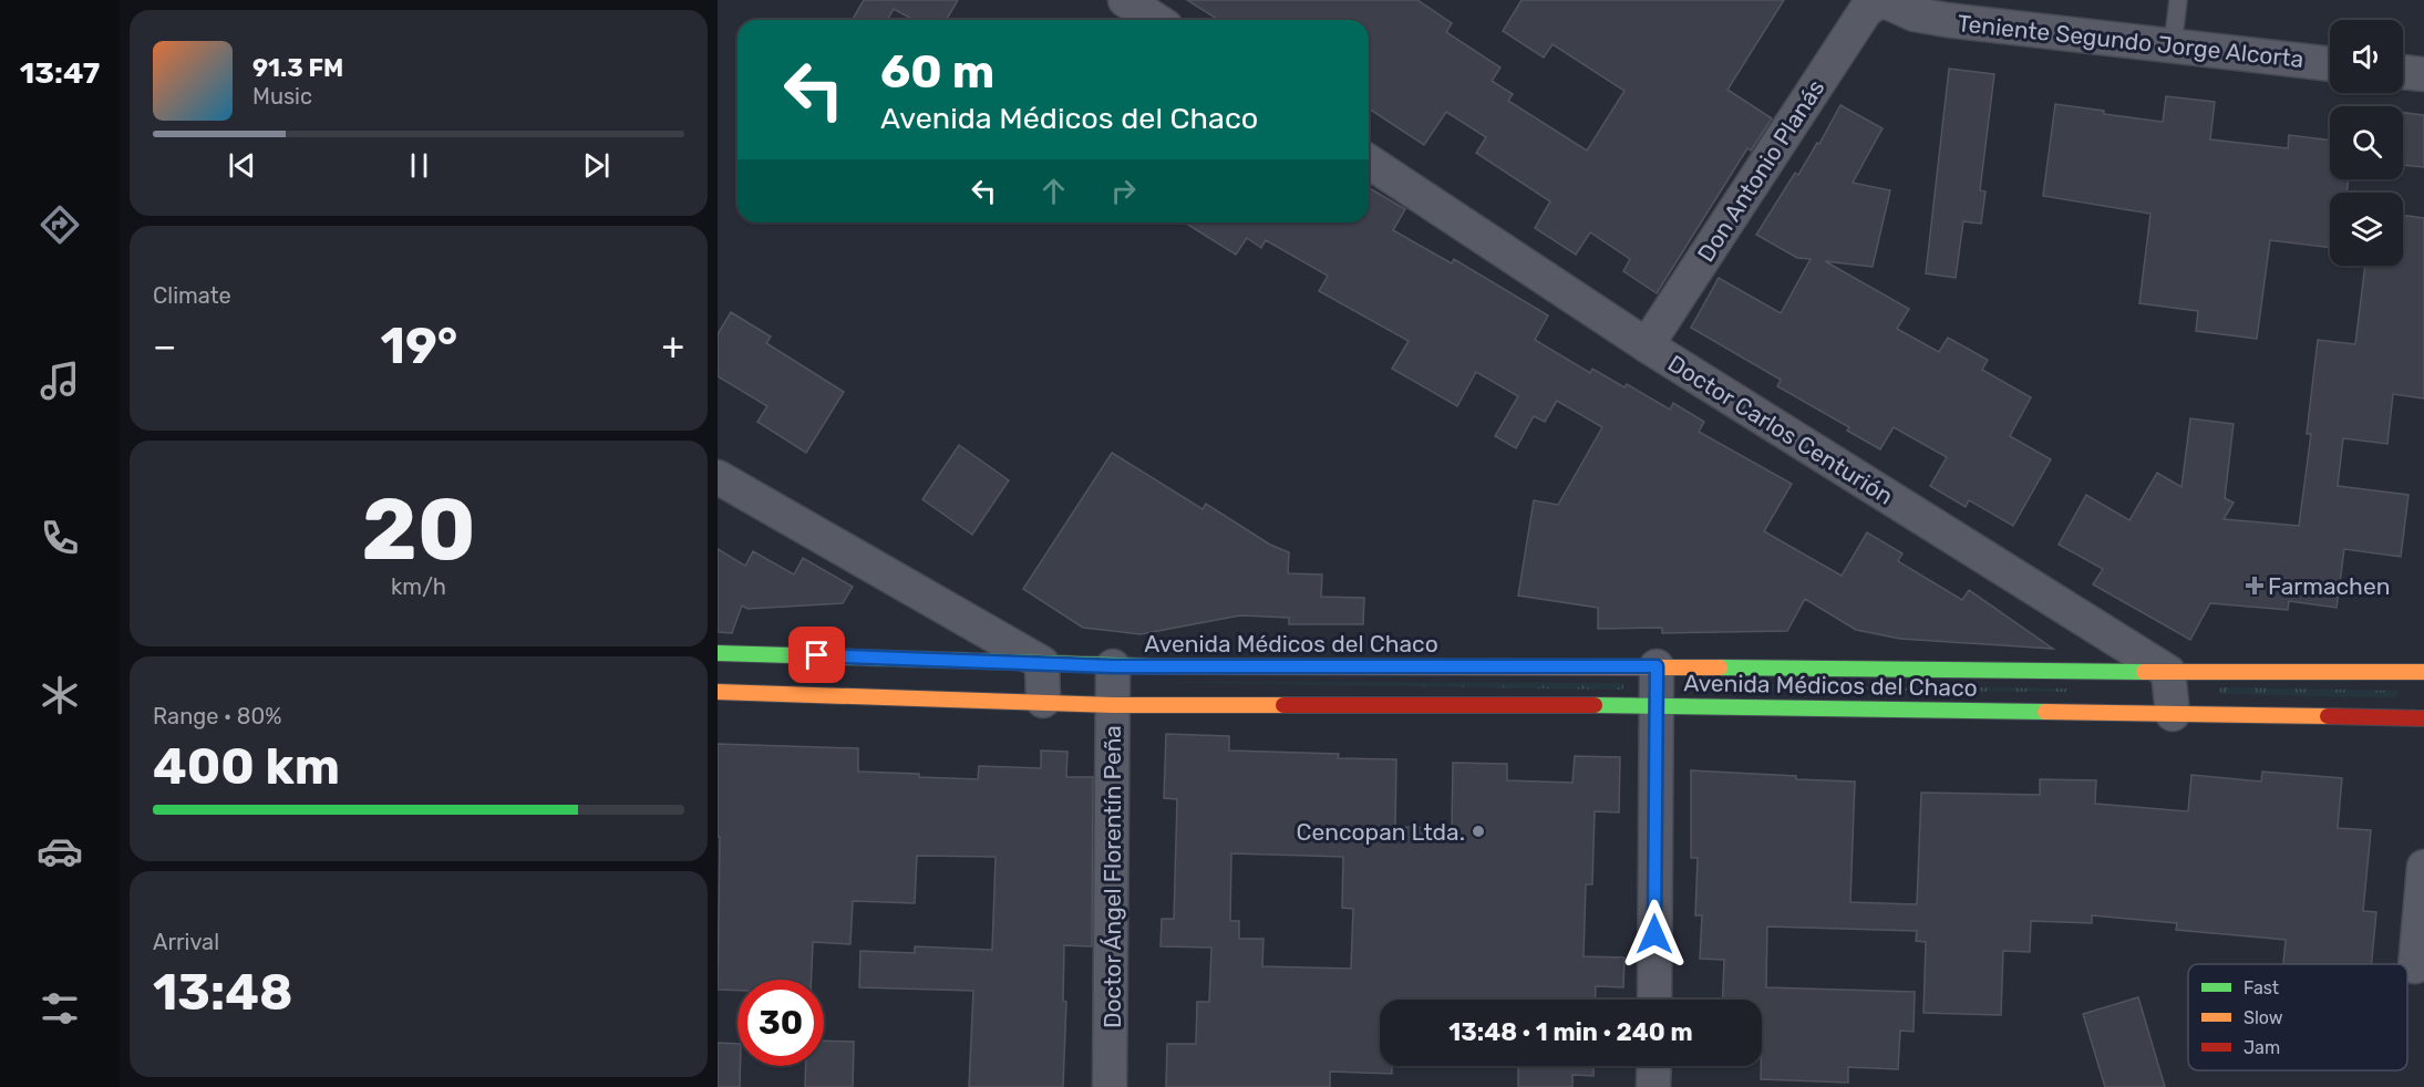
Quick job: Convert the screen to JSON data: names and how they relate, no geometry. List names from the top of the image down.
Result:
{
  "streets": {
    "main road": ["Avenida Médicos del Chaco"],
    "street": [
      "Teniente Segundo Jorge Alcorta",
      "Don Antonio Planás",
      "Doctor Carlos Centurión",
      "Doctor Ángel Florentín Peña"
    ]
  },
  "crossings": [
    ["Teniente Segundo Jorge Alcorta", "Don Antonio Planás"],
    ["Don Antonio Planás", "Doctor Carlos Centurión"],
    ["Doctor Carlos Centurión", "Avenida Médicos del Chaco"],
    ["Avenida Médicos del Chaco", "Doctor Ángel Florentín Peña"]
  ],
  "places": {
    "health": ["Farmachen"],
    "other": ["Cencopan Ltda."]
  },
  "legend": ["Fast", "Slow", "Jam"],
  "page": {
    "tabs": "13:47",
    "turn": ["60 m", "Avenida Médicos del Chaco"],
    "song": ["91.3 FM", "Music"],
    "tile": [
      "Climate",
      ["20", "km/h"],
      ["Range · 80%", "400 km"],
      ["Arrival", "13:48"]
    ],
    "heat": ["−", "19°", "+"],
    "limit": "30",
    "trip": "13:48 · 1 min · 240 m"
  }
}
